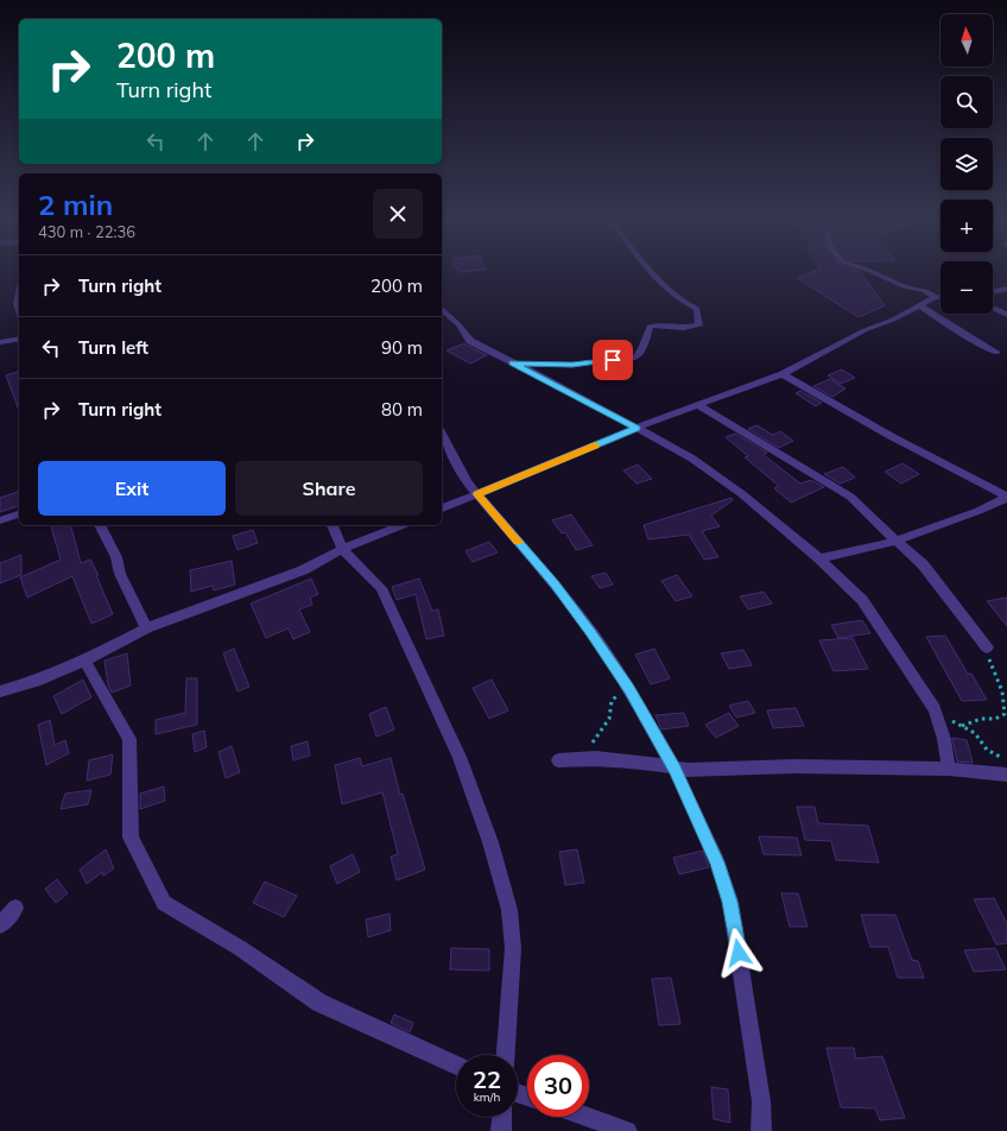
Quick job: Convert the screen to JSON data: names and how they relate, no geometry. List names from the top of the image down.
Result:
{
  "north": "top",
  "page": {
    "map_buttons": ["+", "−"],
    "turn": ["200 m", "Turn right"],
    "heading": ["2 min", "430 m · 22:36"],
    "list": [
      {
        "name": "Turn right",
        "value": "200 m"
      },
      {
        "name": "Turn left",
        "value": "90 m"
      },
      {
        "name": "Turn right",
        "value": "80 m"
      }
    ],
    "buttons": ["Exit", "Share"],
    "speed": "22 km/h",
    "limit": "30"
  }
}
